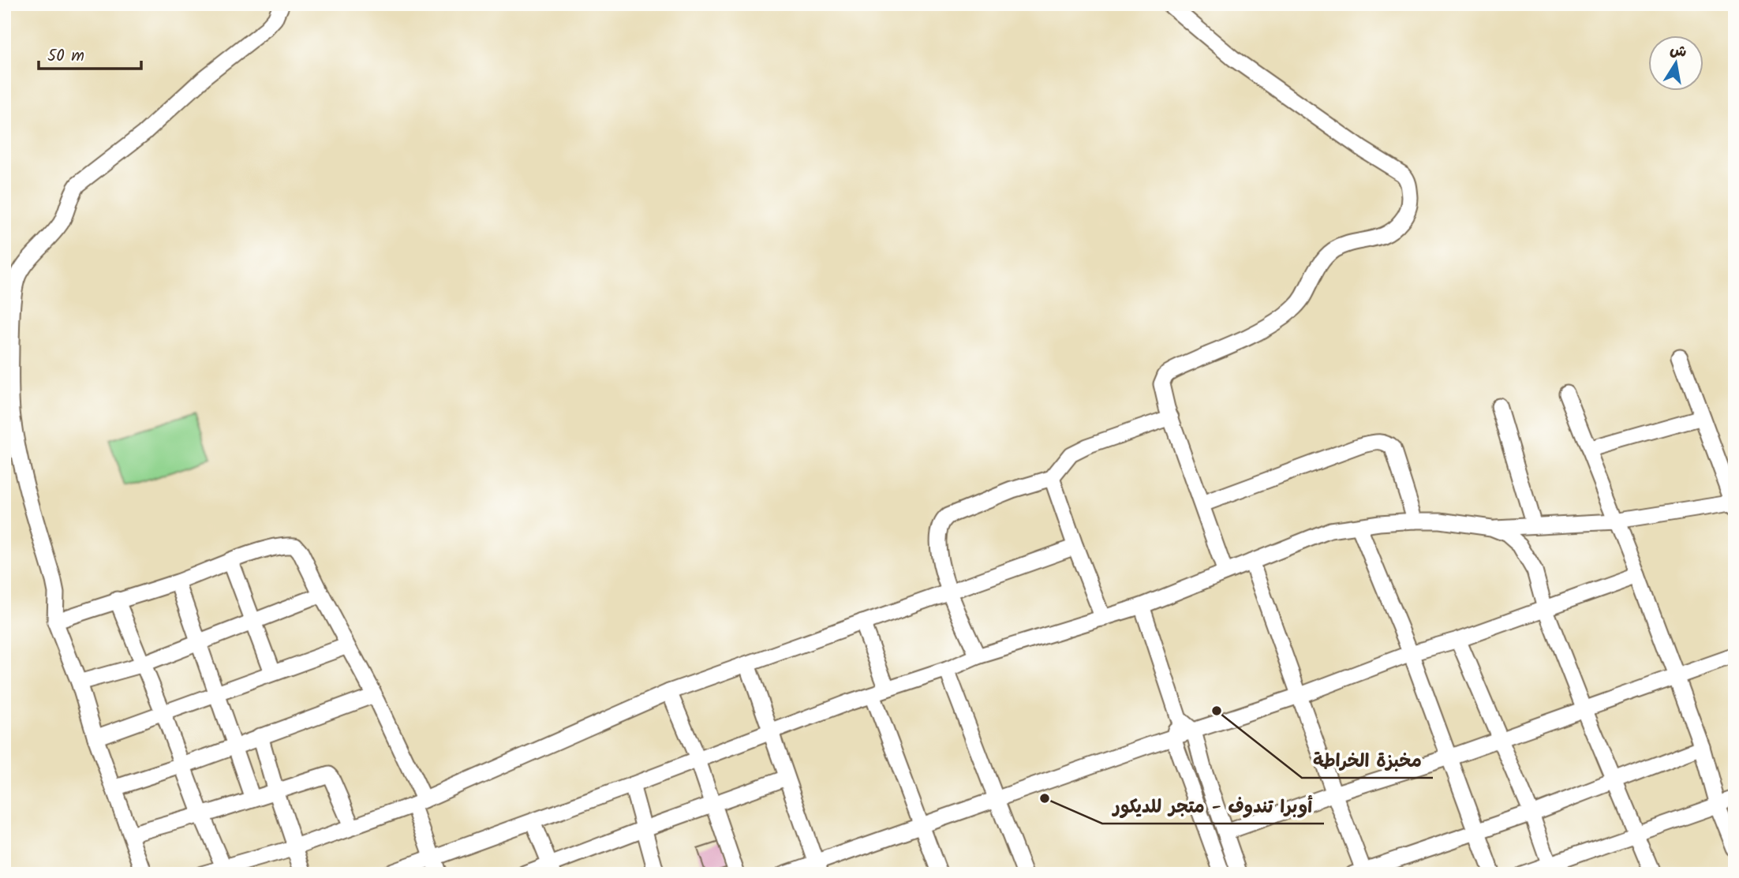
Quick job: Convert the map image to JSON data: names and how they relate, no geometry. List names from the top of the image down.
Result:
{
  "places": ["مخبزة الخراطة", "أوبرا تندوف - متجر للديكور"],
  "scale_bar": "50 m",
  "north": "top"
}
